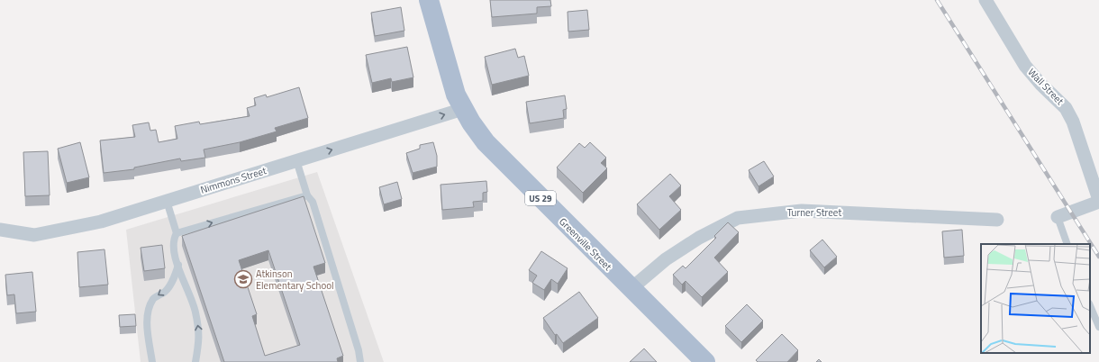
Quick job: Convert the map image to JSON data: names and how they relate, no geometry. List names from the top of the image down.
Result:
{
  "streets": {
    "main road": ["US 29", "Greenville Street"],
    "street": ["Wall Street", "Nimmons Street", "Turner Street"]
  },
  "crossings": [
    ["Nimmons Street", "Greenville Street"],
    ["Turner Street", "Greenville Street"]
  ],
  "one_way": ["Nimmons Street"],
  "places": {
    "school or university": ["Atkinson Elementary School"]
  }
}
